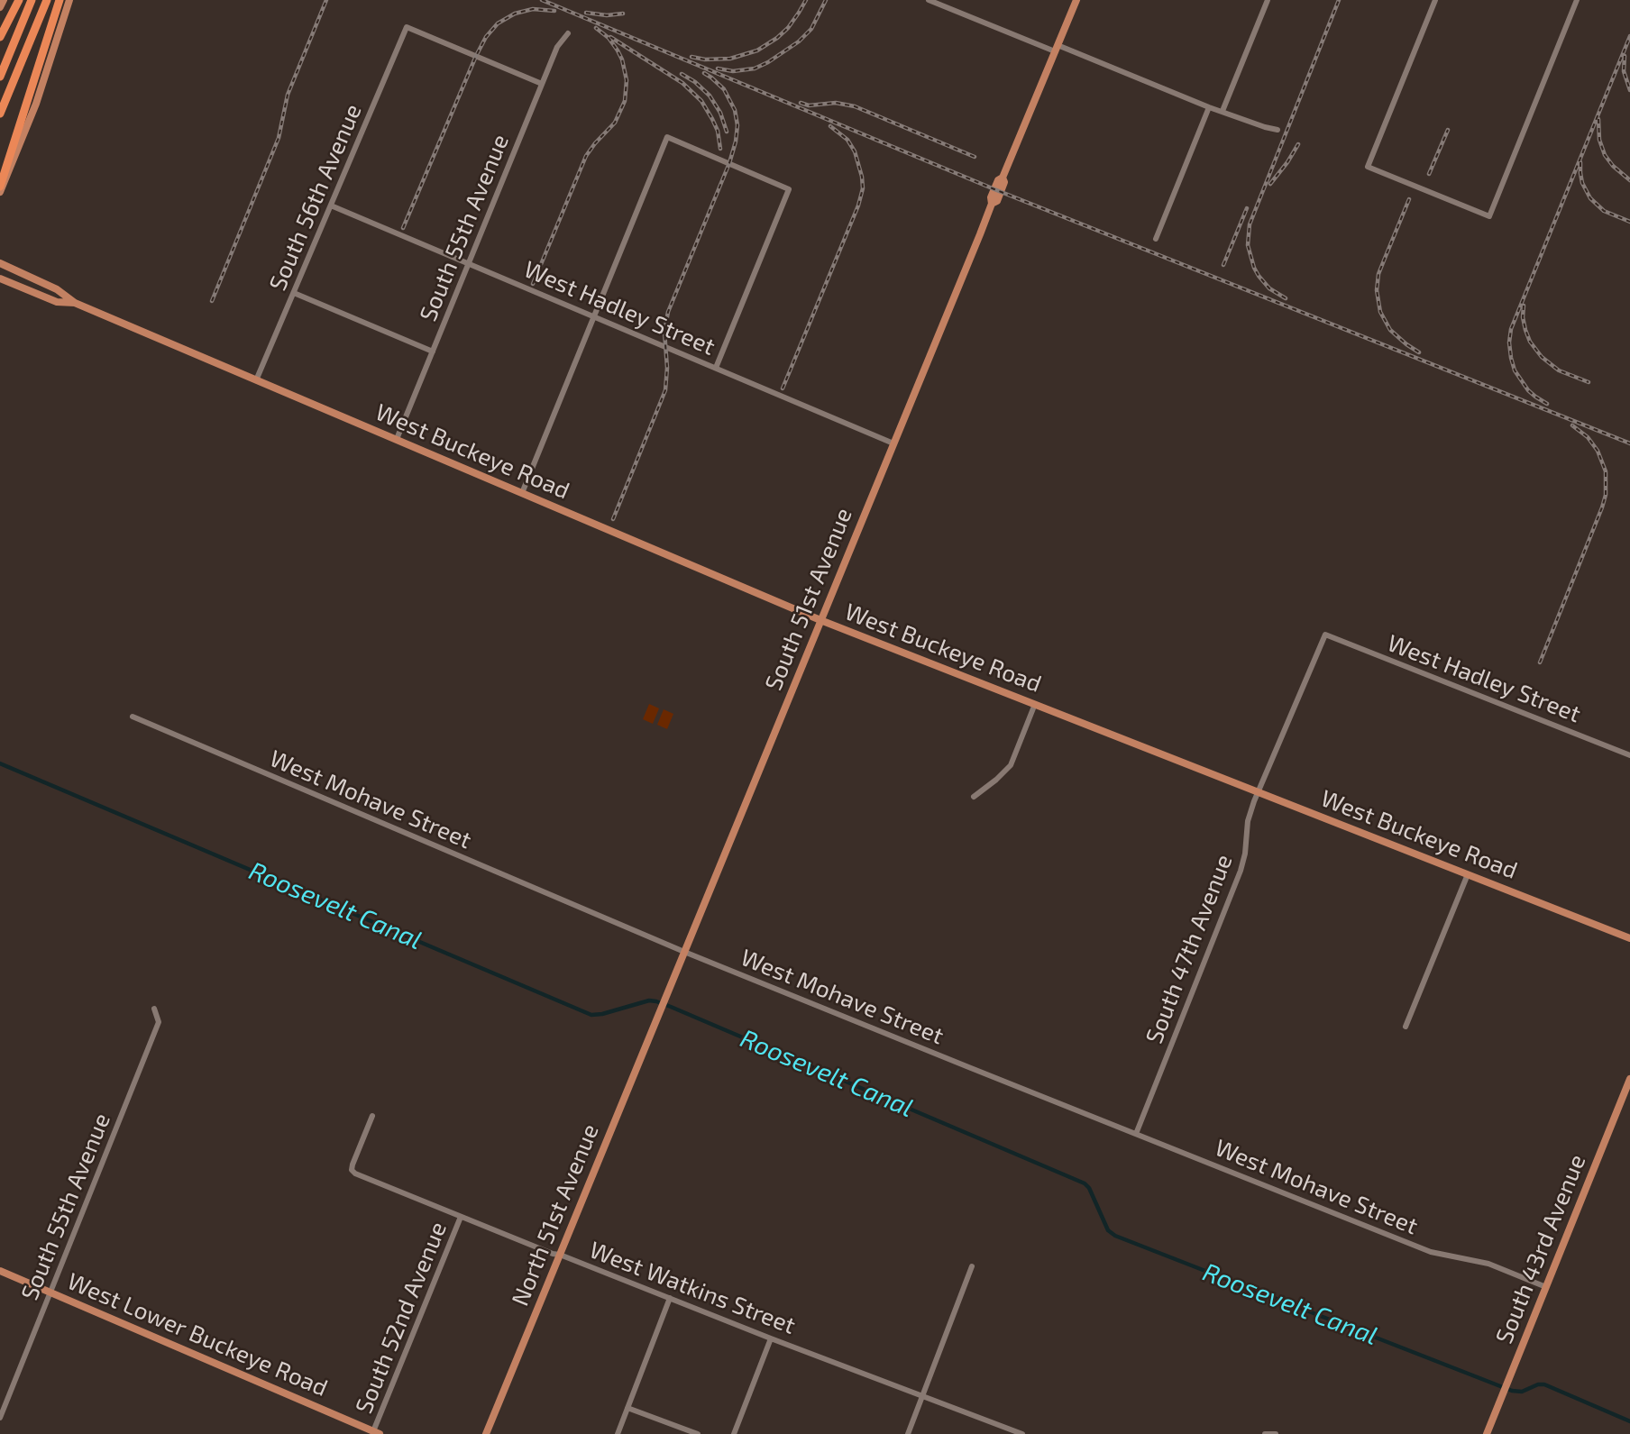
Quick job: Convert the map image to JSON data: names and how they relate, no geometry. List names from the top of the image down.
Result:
{
  "streets": {
    "main road": [
      "West Buckeye Road",
      "South 51st Avenue",
      "North 51st Avenue",
      "South 43rd Avenue",
      "West Lower Buckeye Road"
    ],
    "street": [
      "South 56th Avenue",
      "South 55th Avenue",
      "West Hadley Street",
      "West Mohave Street",
      "South 47th Avenue",
      "West Watkins Street",
      "South 52nd Avenue"
    ]
  },
  "crossings": [
    ["South 56th Avenue", "South 55th Avenue"],
    ["South 56th Avenue", "West Hadley Street"],
    ["South 56th Avenue", "West Buckeye Road"],
    ["South 55th Avenue", "West Hadley Street"],
    ["South 55th Avenue", "West Buckeye Road"],
    ["South 55th Avenue", "West Lower Buckeye Road"],
    ["West Hadley Street", "South 51st Avenue"],
    ["West Hadley Street", "South 47th Avenue"],
    ["West Buckeye Road", "South 51st Avenue"],
    ["West Buckeye Road", "South 47th Avenue"],
    ["South 51st Avenue", "West Mohave Street"],
    ["South 51st Avenue", "North 51st Avenue"],
    ["West Mohave Street", "South 47th Avenue"],
    ["West Mohave Street", "South 43rd Avenue"],
    ["North 51st Avenue", "West Watkins Street"],
    ["West Watkins Street", "South 52nd Avenue"],
    ["South 52nd Avenue", "West Lower Buckeye Road"]
  ],
  "water": ["Roosevelt Canal"]
}
